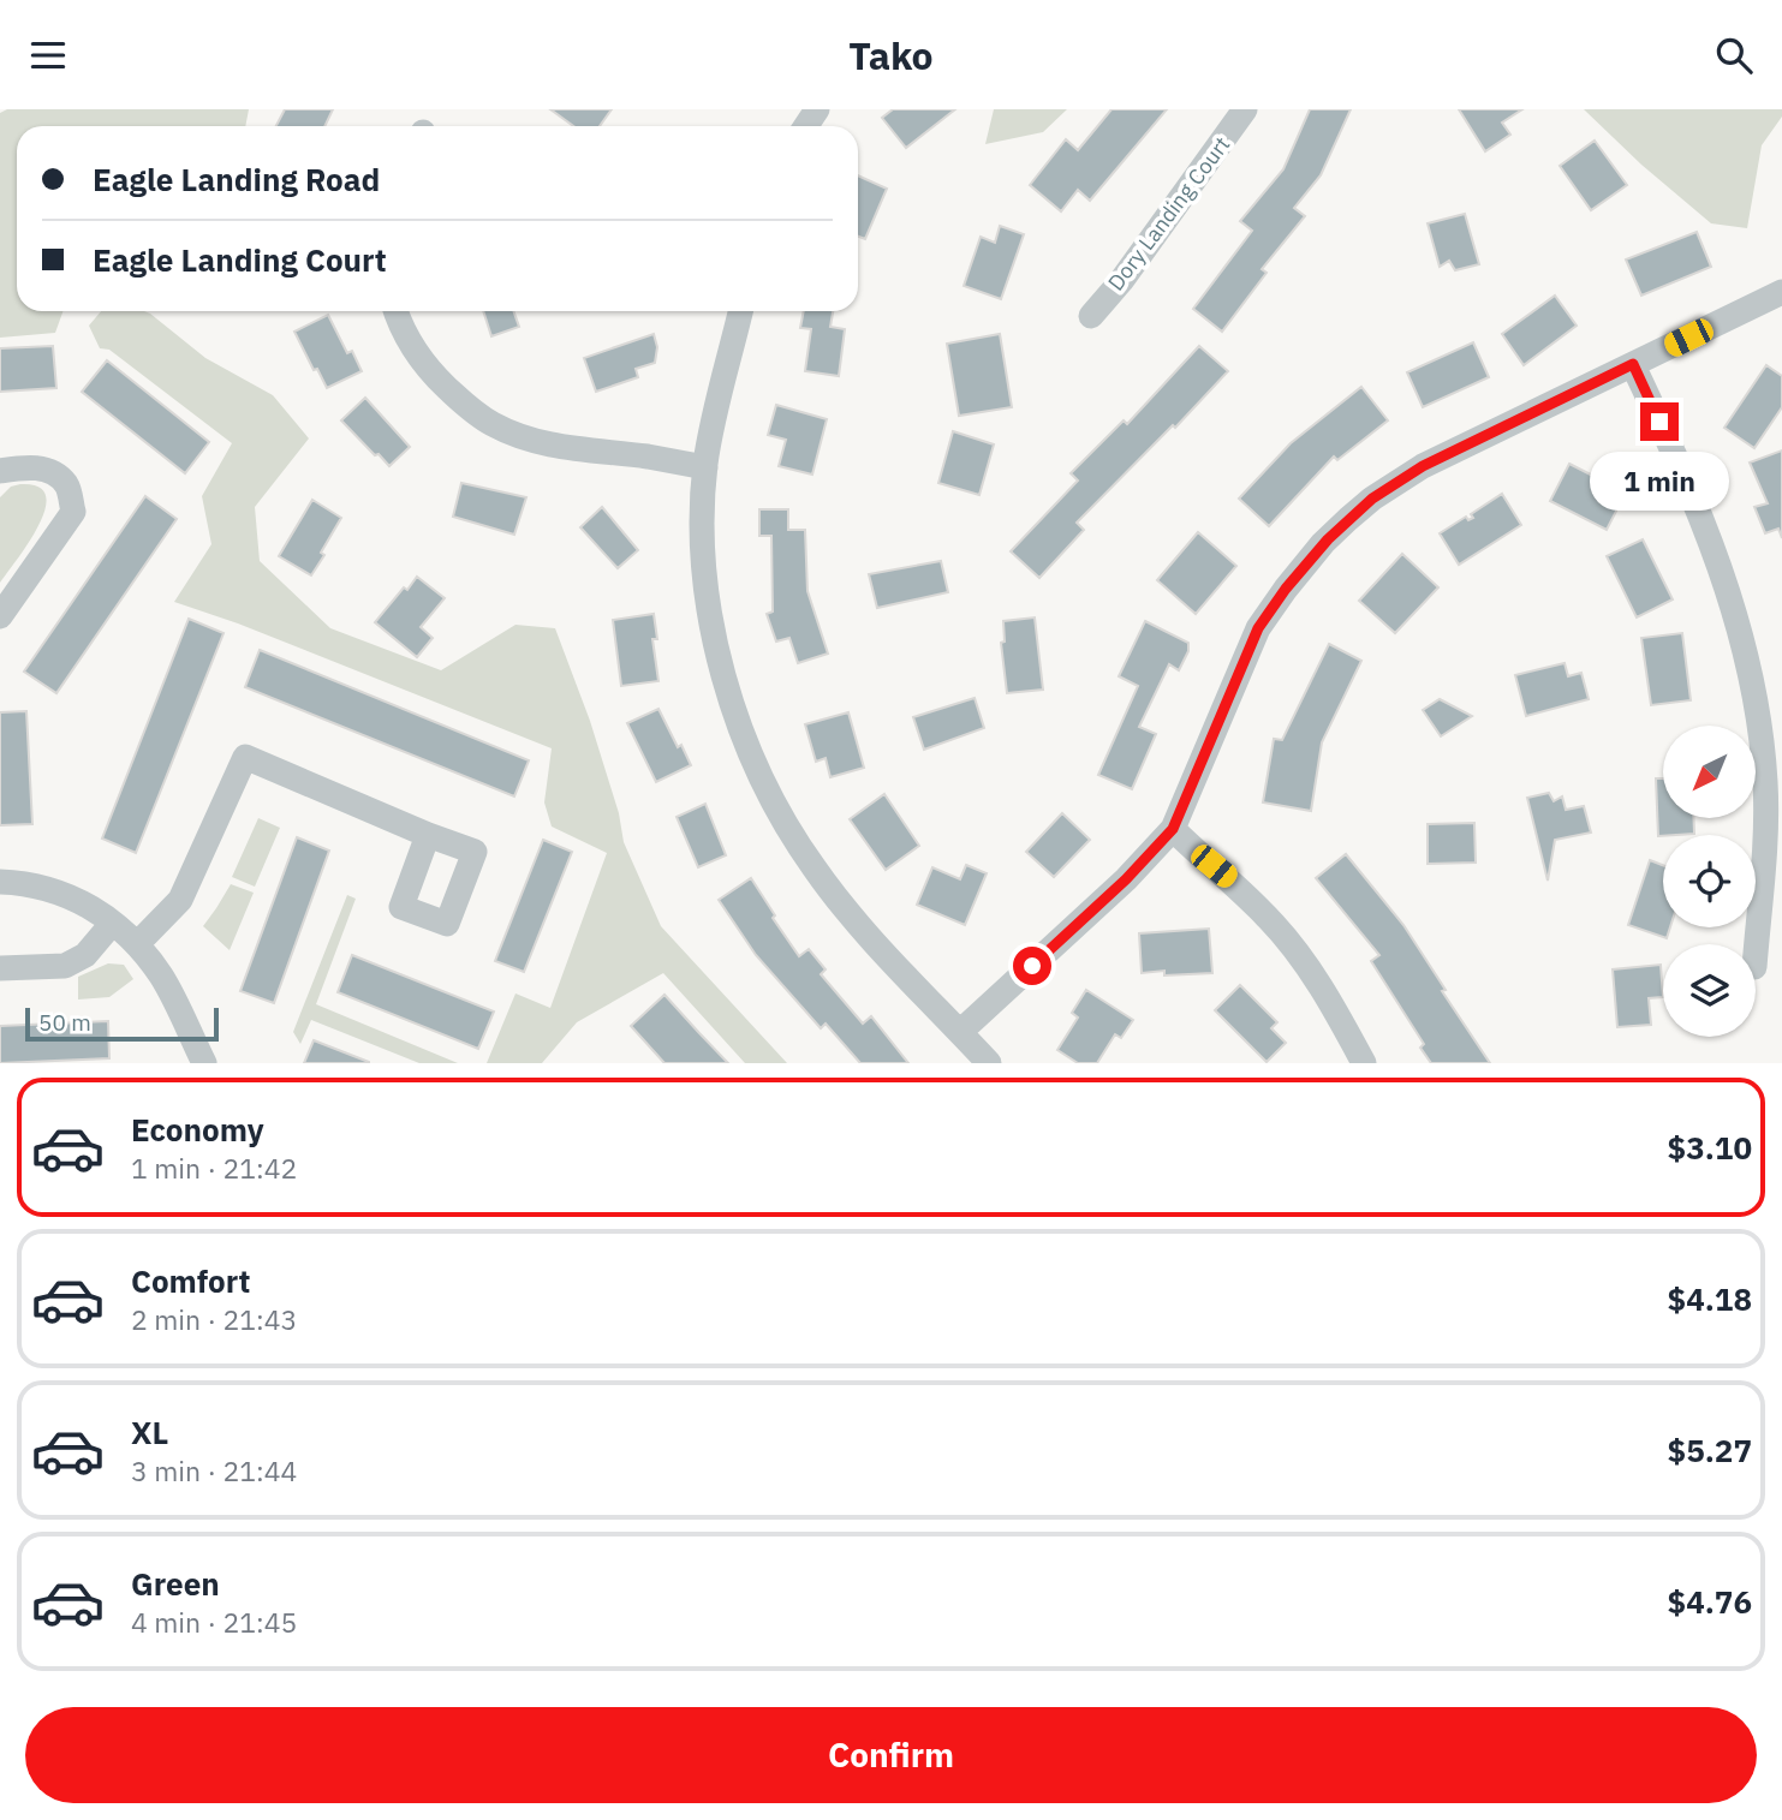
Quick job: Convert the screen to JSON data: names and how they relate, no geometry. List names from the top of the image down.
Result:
{
  "streets": {
    "street": ["Dory Landing Court"]
  },
  "scale_bar": "50 m",
  "north": "bottom left",
  "page": {
    "header": "Tako",
    "banner": ["Eagle Landing Road", "Eagle Landing Court"],
    "bubble": "1 min",
    "scale": "50 m",
    "list": [
      {
        "name": "Economy",
        "note": "1 min · 21:42",
        "value": "$3.10"
      },
      {
        "name": "Comfort",
        "note": "2 min · 21:43",
        "value": "$4.18"
      },
      {
        "name": "XL",
        "note": "3 min · 21:44",
        "value": "$5.27"
      },
      {
        "name": "Green",
        "note": "4 min · 21:45",
        "value": "$4.76"
      }
    ],
    "buttons": "Confirm"
  }
}
